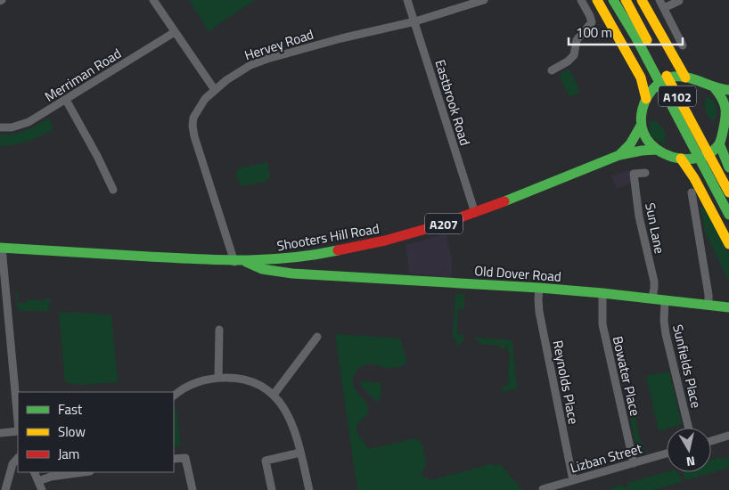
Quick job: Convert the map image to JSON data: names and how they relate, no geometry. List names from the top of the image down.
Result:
{
  "streets": {
    "main road": [
      "A102",
      "A207",
      "Shooters Hill Road",
      "Old Dover Road"
    ],
    "street": [
      "Hervey Road",
      "Merriman Road",
      "Eastbrook Road",
      "Sun Lane",
      "Sunfields Place",
      "Bowater Place",
      "Reynolds Place",
      "Lizban Street"
    ]
  },
  "crossings": [
    ["Hervey Road", "Eastbrook Road"],
    ["Hervey Road", "Shooters Hill Road"],
    ["Eastbrook Road", "Shooters Hill Road"],
    ["Sun Lane", "Old Dover Road"],
    ["Shooters Hill Road", "Old Dover Road"],
    ["Old Dover Road", "Sunfields Place"],
    ["Old Dover Road", "Bowater Place"],
    ["Old Dover Road", "Reynolds Place"],
    ["Bowater Place", "Lizban Street"],
    ["Reynolds Place", "Lizban Street"]
  ],
  "legend": ["Fast", "Slow", "Jam"],
  "scale_bar": "100 m",
  "north": "bottom"
}
